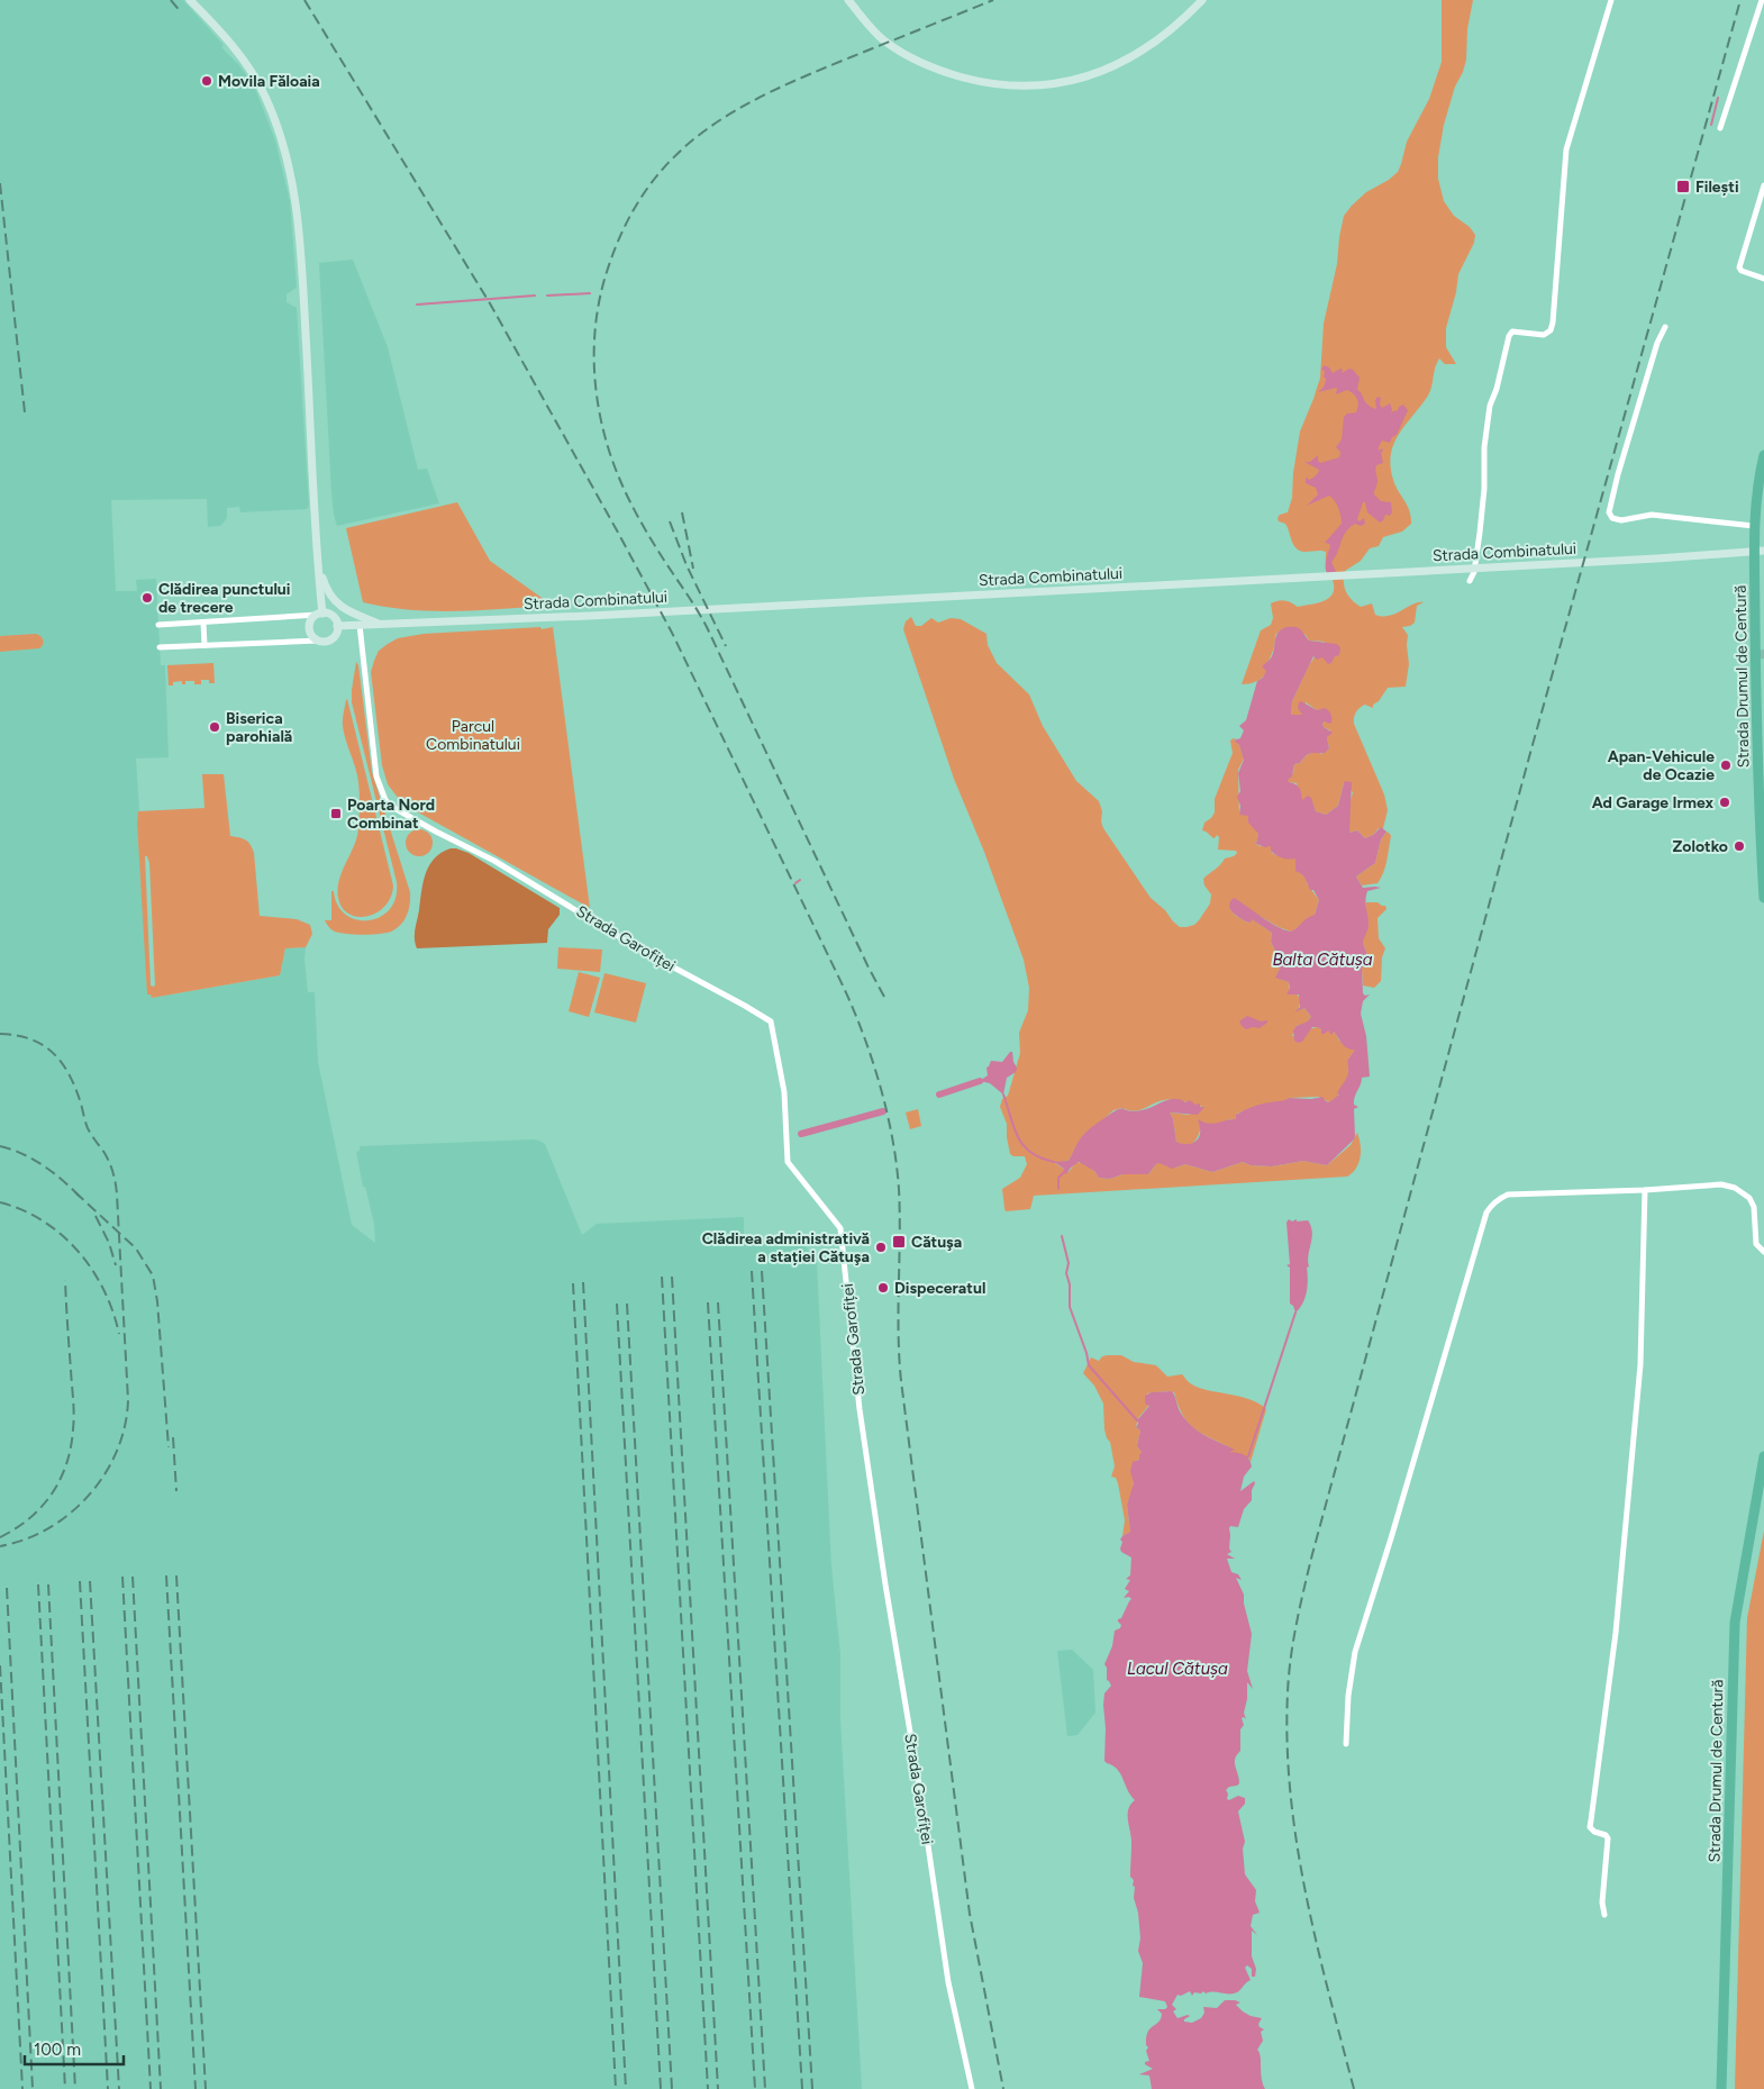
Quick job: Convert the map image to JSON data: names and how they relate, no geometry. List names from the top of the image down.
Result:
{
  "streets": {
    "highway": ["Strada Drumul de Centură"],
    "street": ["Strada Combinatului", "Strada Garofiței"]
  },
  "crossings": [
    ["Strada Combinatului", "Strada Garofiței"]
  ],
  "water": ["Balta Cătușa", "Lacul Cătușa"],
  "parks": ["Parcul Combinatului"],
  "places": {
    "other": [
      "Movila Făloaia",
      "Clădirea punctului de trecere",
      "Biserica parohială",
      "Apan-Vehicule de Ocazie",
      "Ad Garage Irmex",
      "Zolotko",
      "Clădirea administrativă a stației Cătuşa",
      "Dispeceratul"
    ],
    "transit": ["Filești", "Poarta Nord Combinat", "Cătuşa"]
  },
  "scale_bar": "100 m"
}
